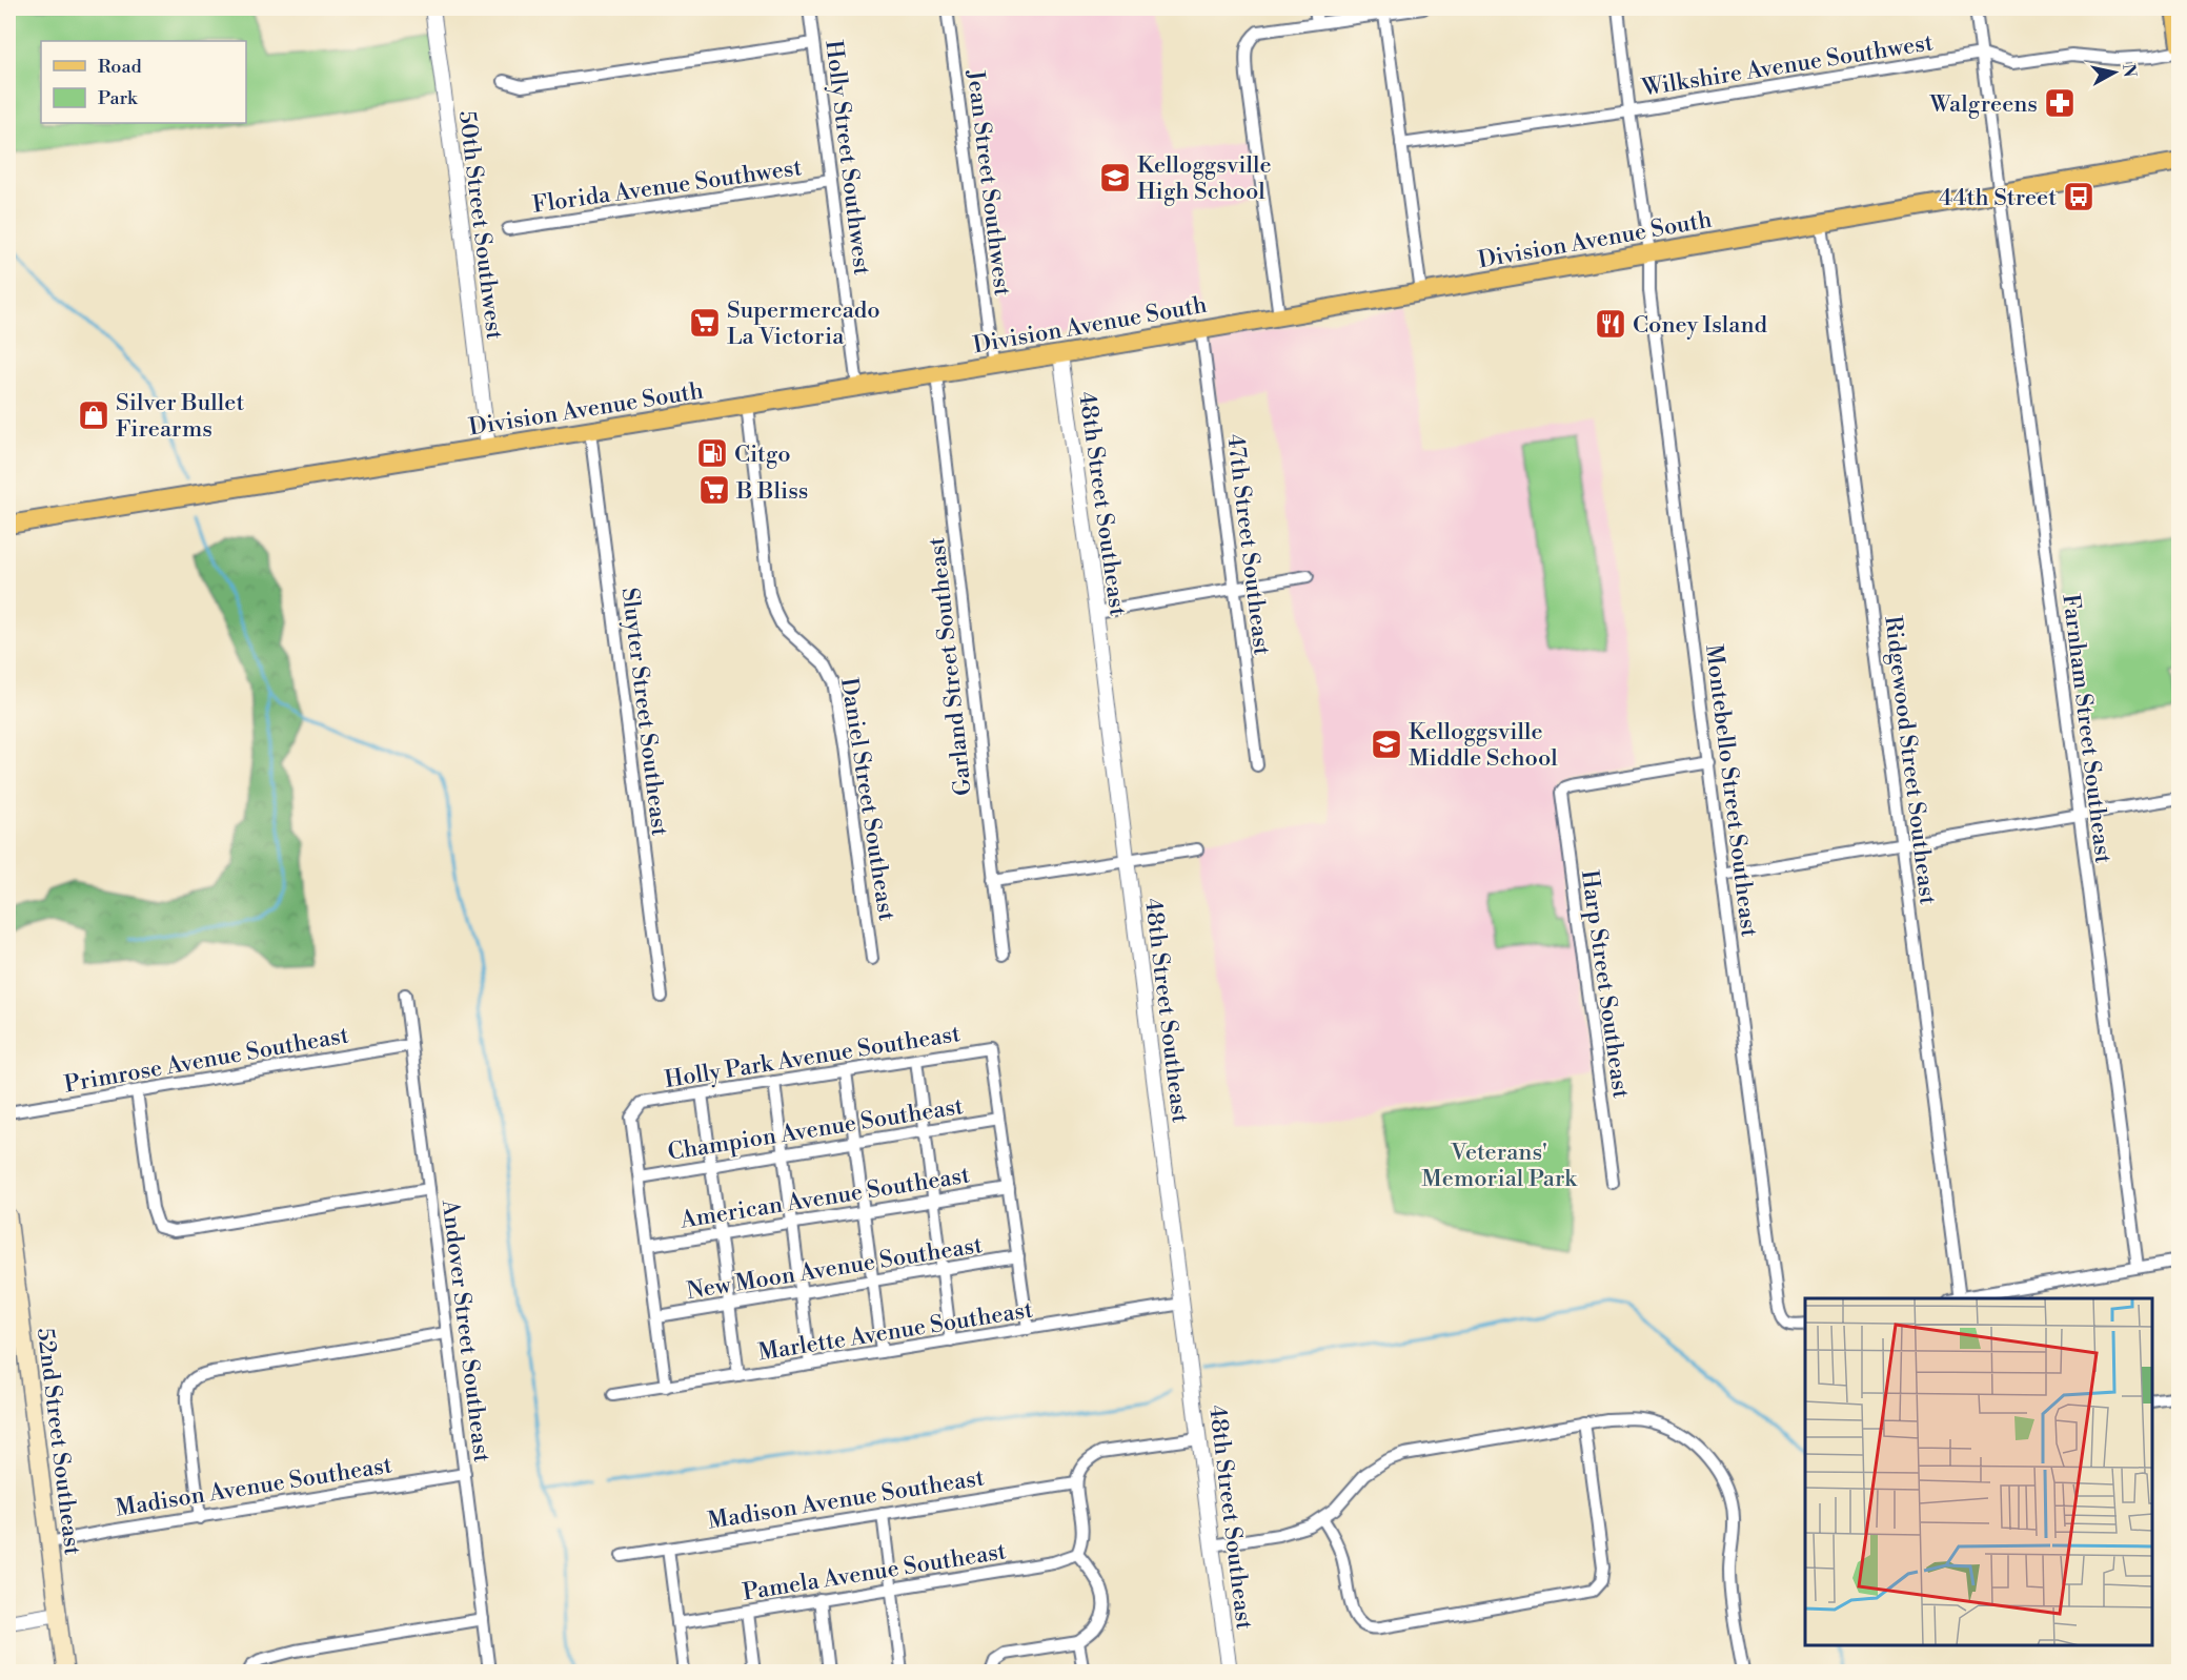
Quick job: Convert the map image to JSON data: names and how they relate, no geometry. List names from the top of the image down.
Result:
{
  "streets": {
    "main road": ["Division Avenue South", "52nd Street Southeast"],
    "street": [
      "Wilkshire Avenue Southwest",
      "Holly Street Southwest",
      "Jean Street Southwest",
      "Florida Avenue Southwest",
      "50th Street Southwest",
      "48th Street Southeast",
      "47th Street Southeast",
      "Garland Street Southeast",
      "Sluyter Street Southeast",
      "Farnham Street Southeast",
      "Ridgewood Street Southeast",
      "Montebello Street Southeast",
      "Daniel Street Southeast",
      "Harp Street Southeast",
      "Holly Park Avenue Southeast",
      "Primrose Avenue Southeast",
      "Champion Avenue Southeast",
      "American Avenue Southeast",
      "New Moon Avenue Southeast",
      "Marlette Avenue Southeast",
      "Andover Street Southeast",
      "Madison Avenue Southeast",
      "Pamela Avenue Southeast"
    ]
  },
  "crossings": [
    ["Wilkshire Avenue Southwest", "Farnham Street Southeast"],
    ["Wilkshire Avenue Southwest", "Montebello Street Southeast"],
    ["Holly Street Southwest", "Florida Avenue Southwest"],
    ["Holly Street Southwest", "Division Avenue South"],
    ["Jean Street Southwest", "Division Avenue South"],
    ["50th Street Southwest", "Division Avenue South"],
    ["Division Avenue South", "48th Street Southeast"],
    ["Division Avenue South", "47th Street Southeast"],
    ["Division Avenue South", "Garland Street Southeast"],
    ["Division Avenue South", "Sluyter Street Southeast"],
    ["Division Avenue South", "Farnham Street Southeast"],
    ["Division Avenue South", "Ridgewood Street Southeast"],
    ["Division Avenue South", "Montebello Street Southeast"],
    ["Division Avenue South", "Daniel Street Southeast"],
    ["48th Street Southeast", "Marlette Avenue Southeast"],
    ["Montebello Street Southeast", "Harp Street Southeast"],
    ["Holly Park Avenue Southeast", "Champion Avenue Southeast"],
    ["Primrose Avenue Southeast", "Andover Street Southeast"],
    ["Andover Street Southeast", "Madison Avenue Southeast"],
    ["52nd Street Southeast", "Madison Avenue Southeast"]
  ],
  "parks": ["Veterans' Memorial Park"],
  "places": {
    "pharmacy": ["Walgreens"],
    "school or university": ["Kelloggsville High School", "Kelloggsville Middle School"],
    "bus stop": ["44th Street"],
    "supermarket": ["Supermercado La Victoria", "B Bliss"],
    "restaurant": ["Coney Island"],
    "shop": ["Silver Bullet Firearms"],
    "fuel station": ["Citgo"]
  },
  "legend": ["Road", "Park"],
  "north": "right"
}
